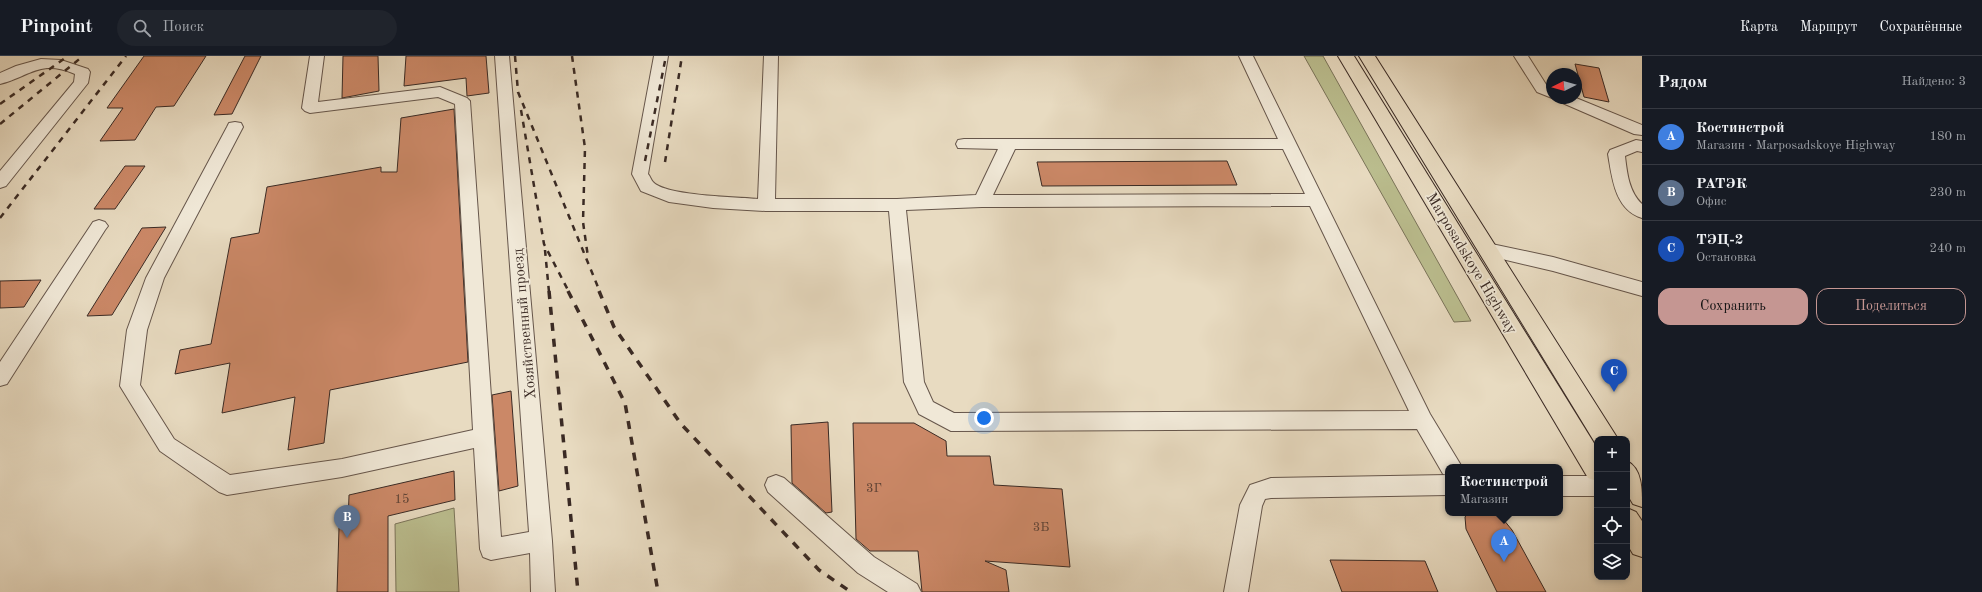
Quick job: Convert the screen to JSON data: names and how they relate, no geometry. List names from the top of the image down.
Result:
{
  "streets": {
    "main road": ["Marposadskoye Highway"],
    "street": ["Хозяйственный проезд"]
  },
  "house_numbers": ["3Г", "15", "3Б"],
  "north": "left",
  "page": {
    "header": "Pinpoint",
    "search": "Поиск",
    "nav": ["Карта", "Маршрут", "Сохранённые"],
    "heading": ["Рядом", "Найдено: 3"],
    "list": [
      {
        "mark": "A",
        "name": "Костинстрой",
        "note": "Магазин · Marposadskoye Highway",
        "value": "180 m"
      },
      {
        "mark": "B",
        "name": "РАТЭК",
        "note": "Офис",
        "value": "230 m"
      },
      {
        "mark": "C",
        "name": "ТЭЦ-2",
        "note": "Остановка",
        "value": "240 m"
      }
    ],
    "buttons": ["Сохранить", "Поделиться"],
    "pins": ["C", "B", "A"],
    "map_buttons": ["+", "−"],
    "popup": ["Костинстрой", "Магазин"]
  }
}
